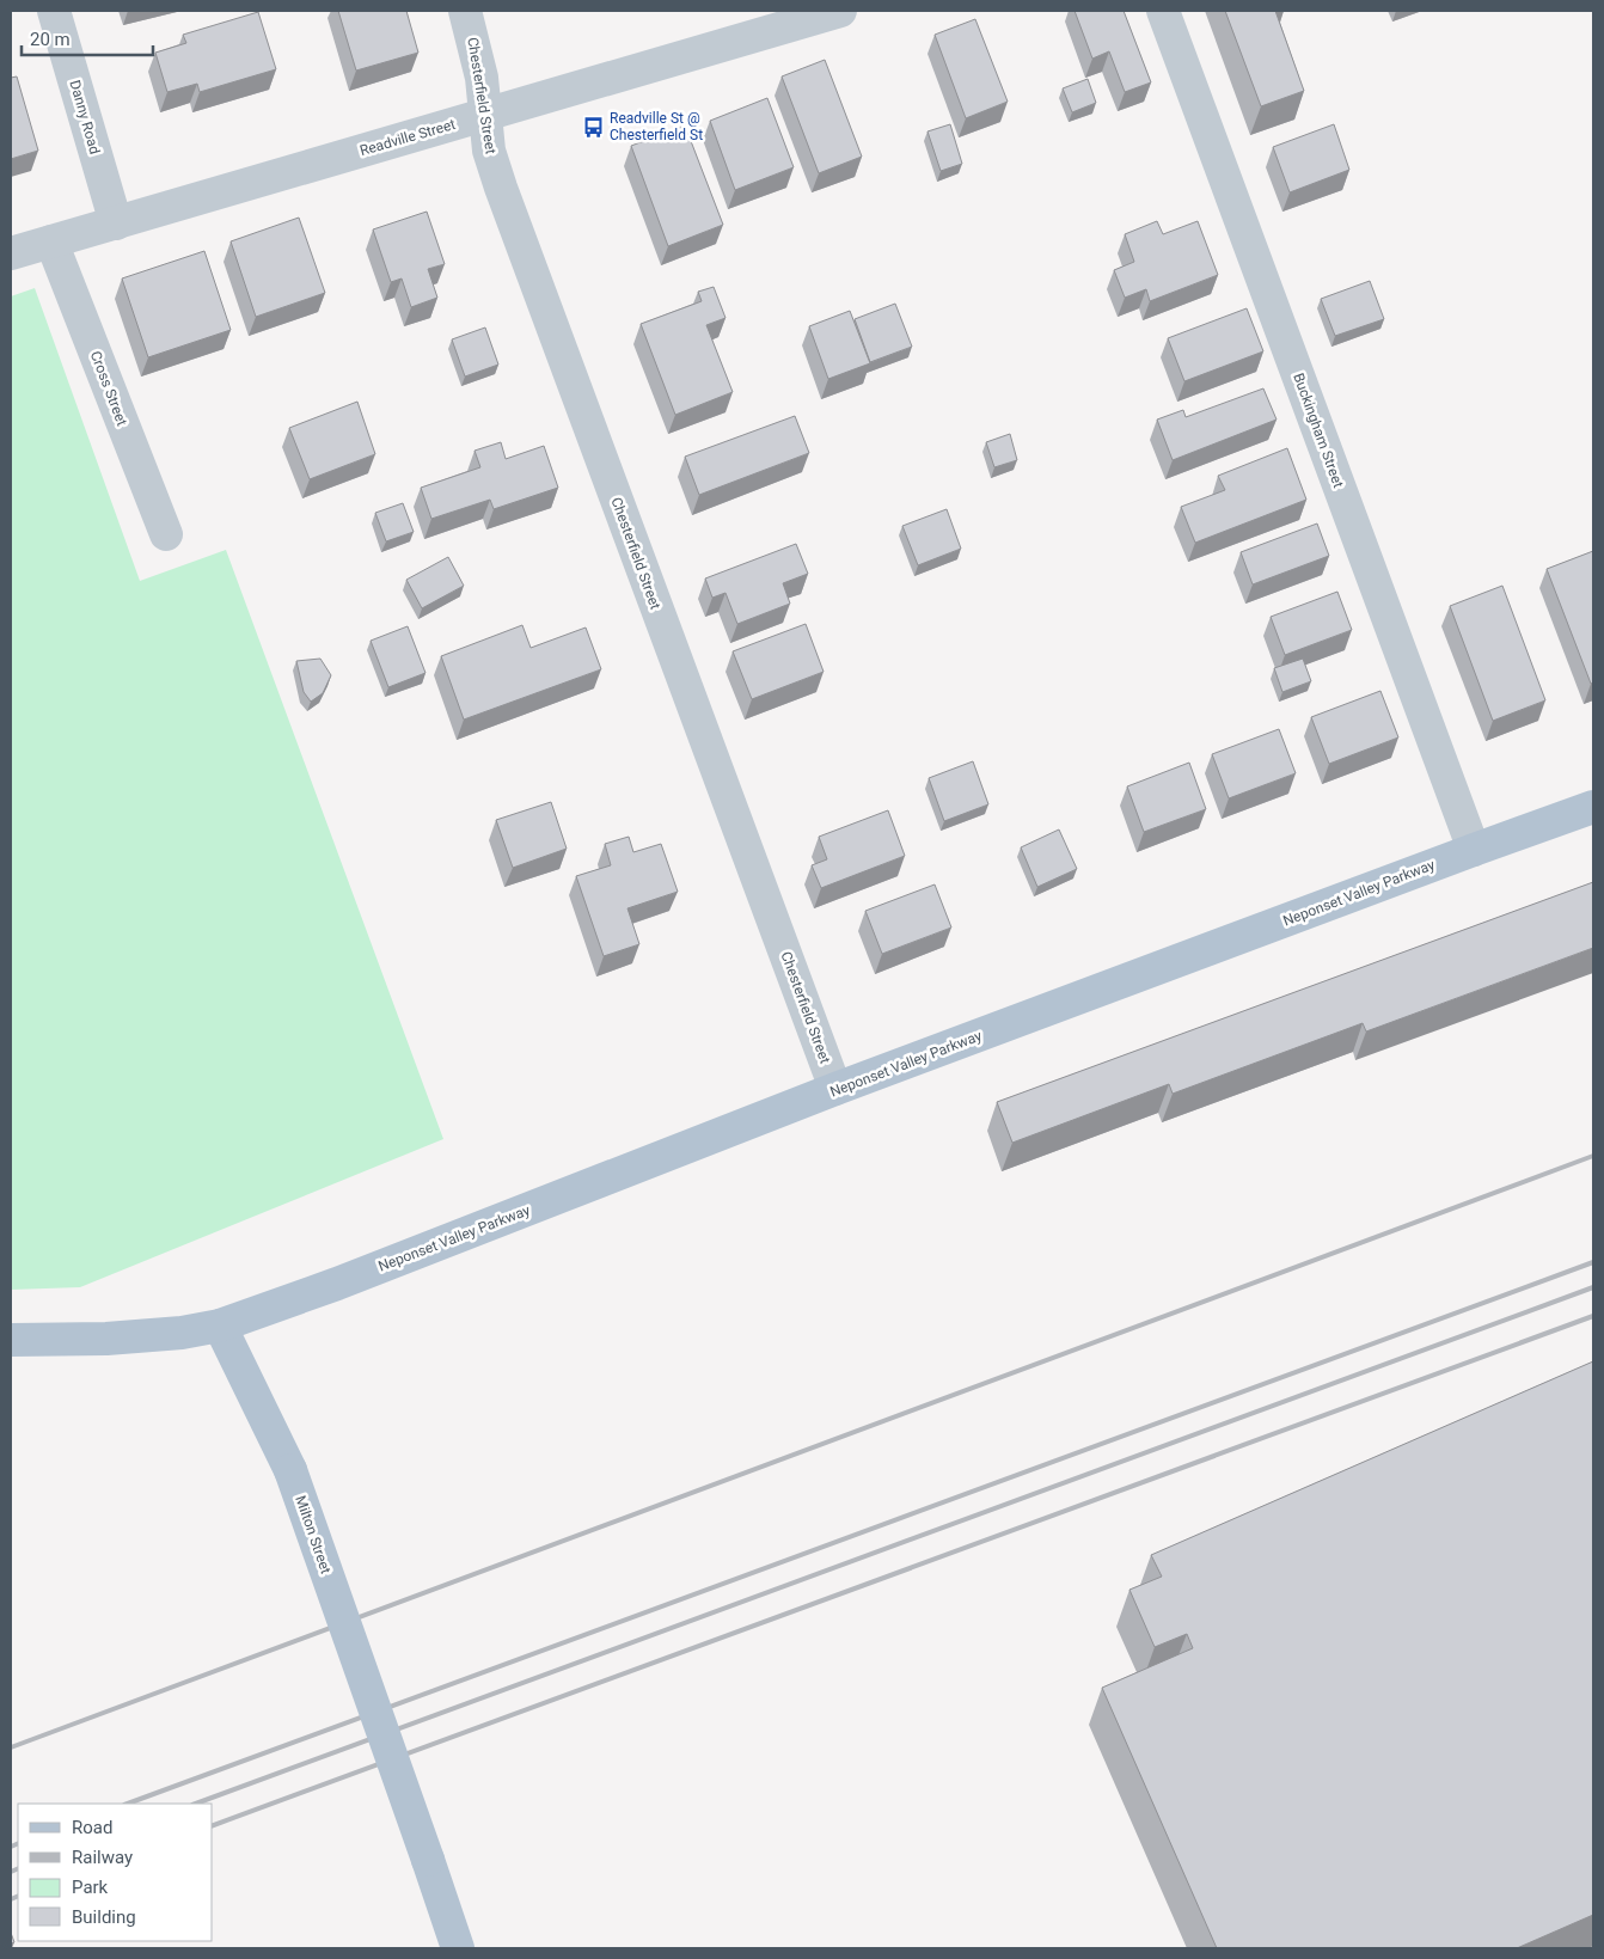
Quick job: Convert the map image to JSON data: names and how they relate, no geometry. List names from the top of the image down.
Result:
{
  "streets": {
    "main road": ["Neponset Valley Parkway", "Milton Street"],
    "street": [
      "Chesterfield Street",
      "Danny Road",
      "Readville Street",
      "Cross Street",
      "Buckingham Street"
    ]
  },
  "crossings": [
    ["Chesterfield Street", "Readville Street"],
    ["Chesterfield Street", "Neponset Valley Parkway"],
    ["Danny Road", "Readville Street"],
    ["Readville Street", "Cross Street"],
    ["Buckingham Street", "Neponset Valley Parkway"],
    ["Neponset Valley Parkway", "Milton Street"]
  ],
  "places": {
    "bus stop": ["Readville St @ Chesterfield St"]
  },
  "legend": [
    "Road",
    "Railway",
    "Park",
    "Building"
  ],
  "scale_bar": "20 m"
}
